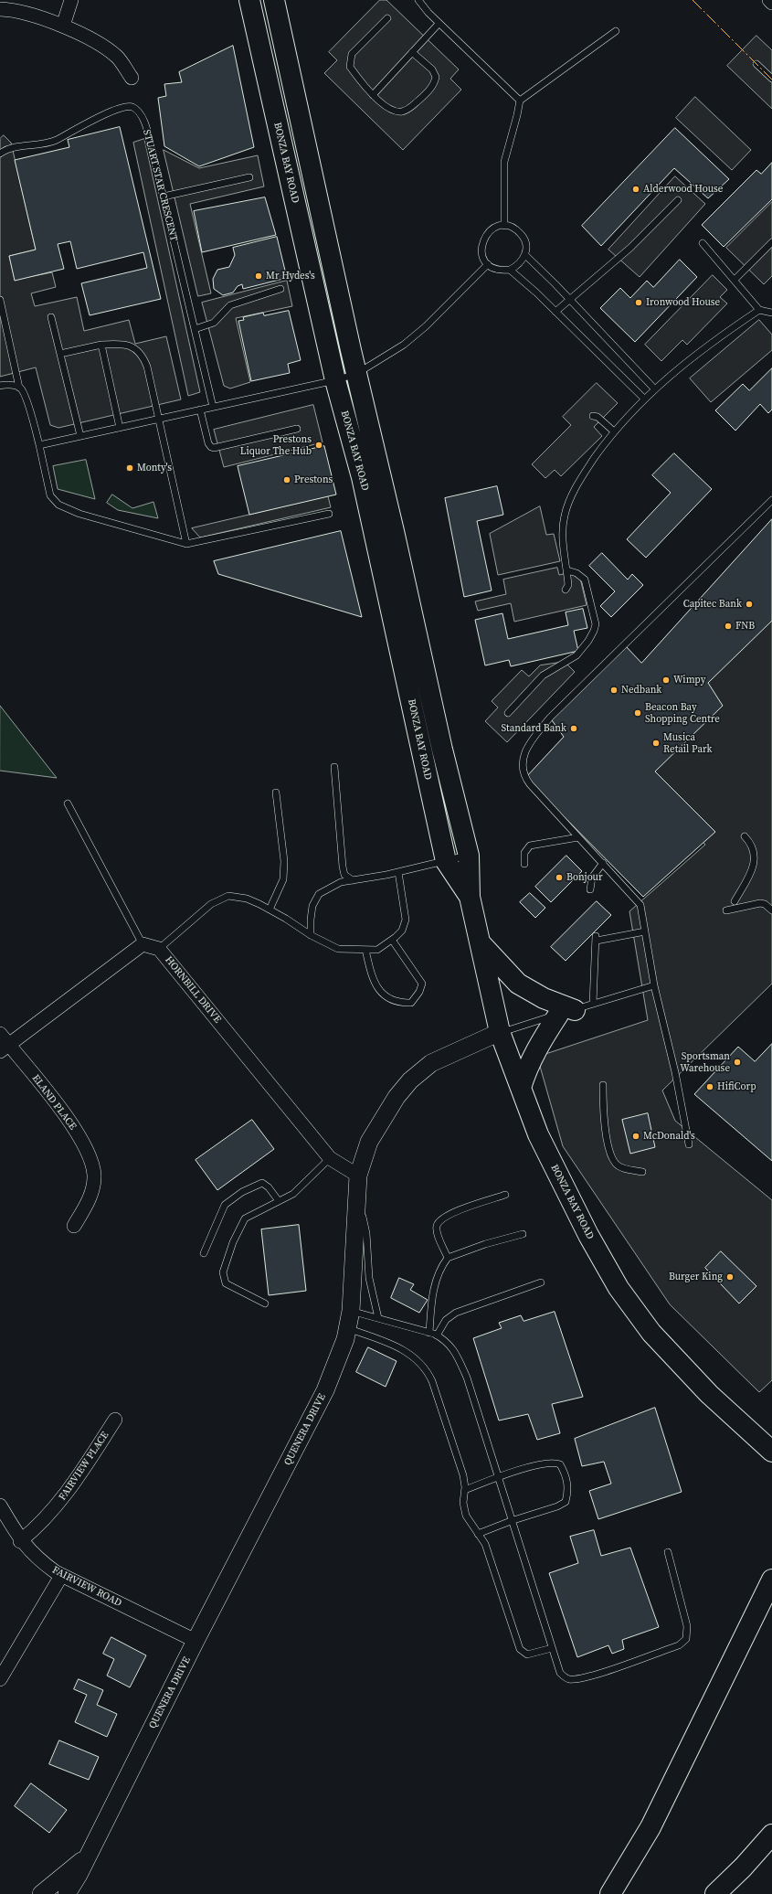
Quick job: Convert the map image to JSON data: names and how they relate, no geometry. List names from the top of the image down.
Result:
{
  "streets": {
    "main road": ["BONZA BAY ROAD"],
    "street": [
      "HORNBILL DRIVE",
      "ELAND PLACE",
      "QUENERA DRIVE",
      "FAIRVIEW PLACE",
      "FAIRVIEW ROAD"
    ],
    "lane": ["STUART STAR CRESCENT"]
  },
  "crossings": [
    ["BONZA BAY ROAD", "QUENERA DRIVE"],
    ["HORNBILL DRIVE", "QUENERA DRIVE"],
    ["QUENERA DRIVE", "FAIRVIEW ROAD"],
    ["FAIRVIEW PLACE", "FAIRVIEW ROAD"]
  ],
  "places": [
    "Alderwood House",
    "Mr Hydes's",
    "Ironwood House",
    "Prestons Liquor The Hub",
    "Monty's",
    "Prestons",
    "Capitec Bank",
    "FNB",
    "Wimpy",
    "Nedbank",
    "Beacon Bay Shopping Centre",
    "Standard Bank",
    "Musica Retail Park",
    "Bonjour",
    "Sportsman Warehouse",
    "HifiCorp",
    "McDonald's",
    "Burger King"
  ]
}
